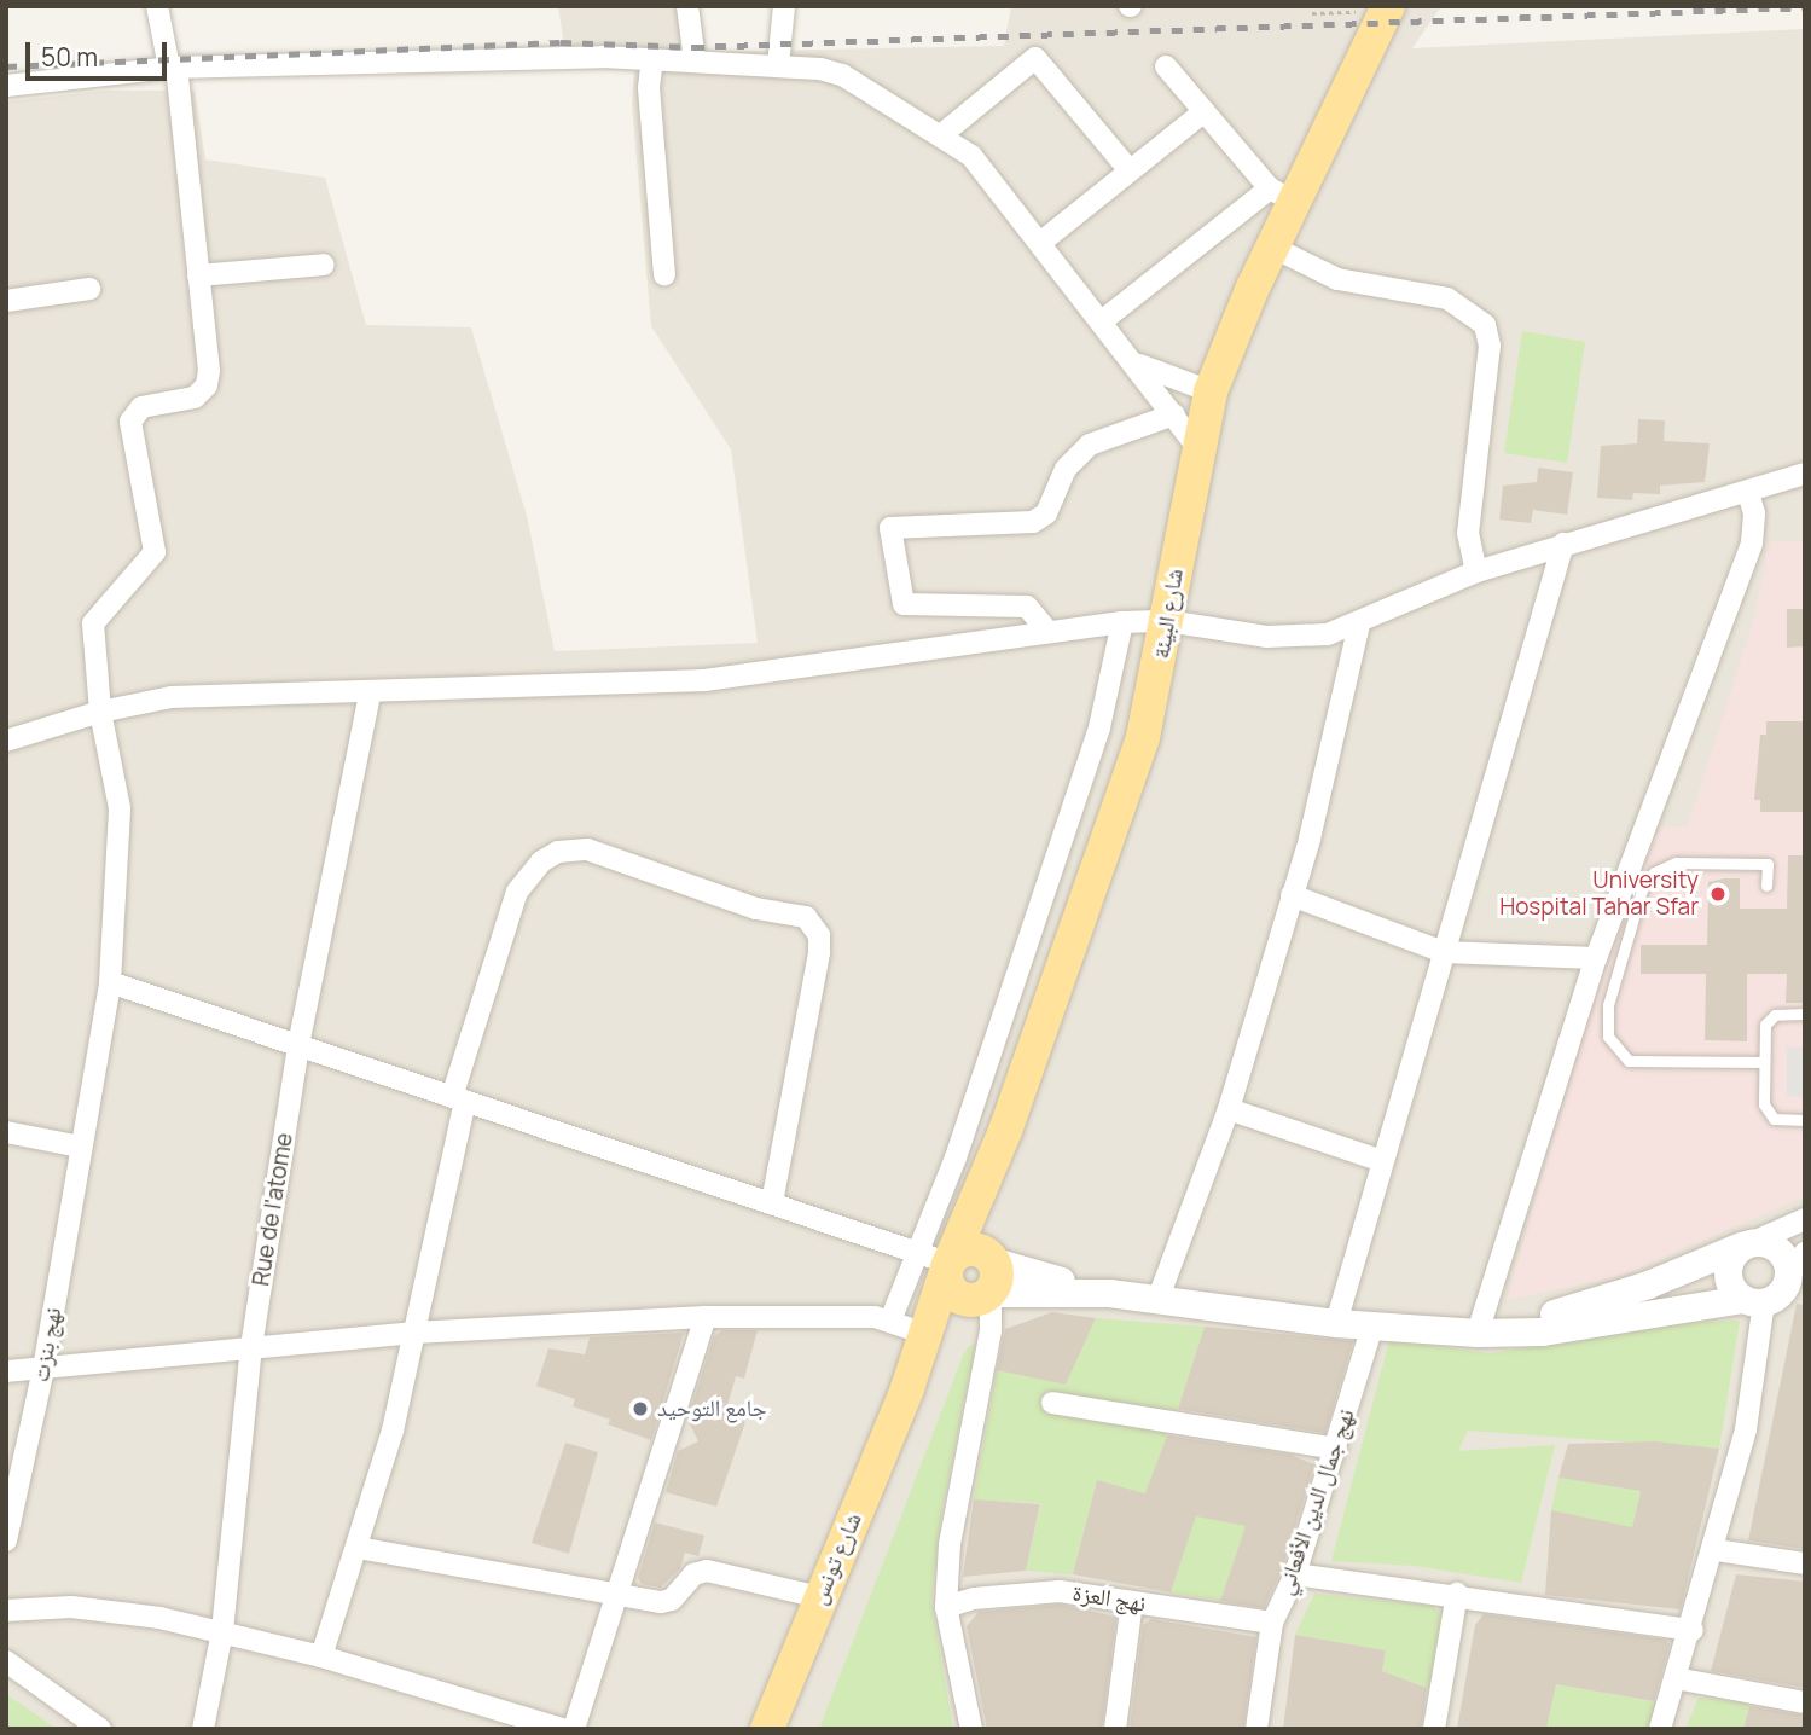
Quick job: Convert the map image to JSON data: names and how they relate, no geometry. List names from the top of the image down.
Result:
{
  "streets": {
    "main road": ["شارع البيئة", "شارع تونس"],
    "street": [
      "Rue de l'atome",
      "نهج بنزت",
      "نهج جمال الدين الأفعاني",
      "نهج العزة"
    ]
  },
  "crossings": [
    ["شارع البيئة", "شارع تونس"],
    ["نهج جمال الدين الأفعاني", "نهج العزة"]
  ],
  "places": ["University Hospital Tahar Sfar", "جامع التوحيد"],
  "scale_bar": "50 m"
}
